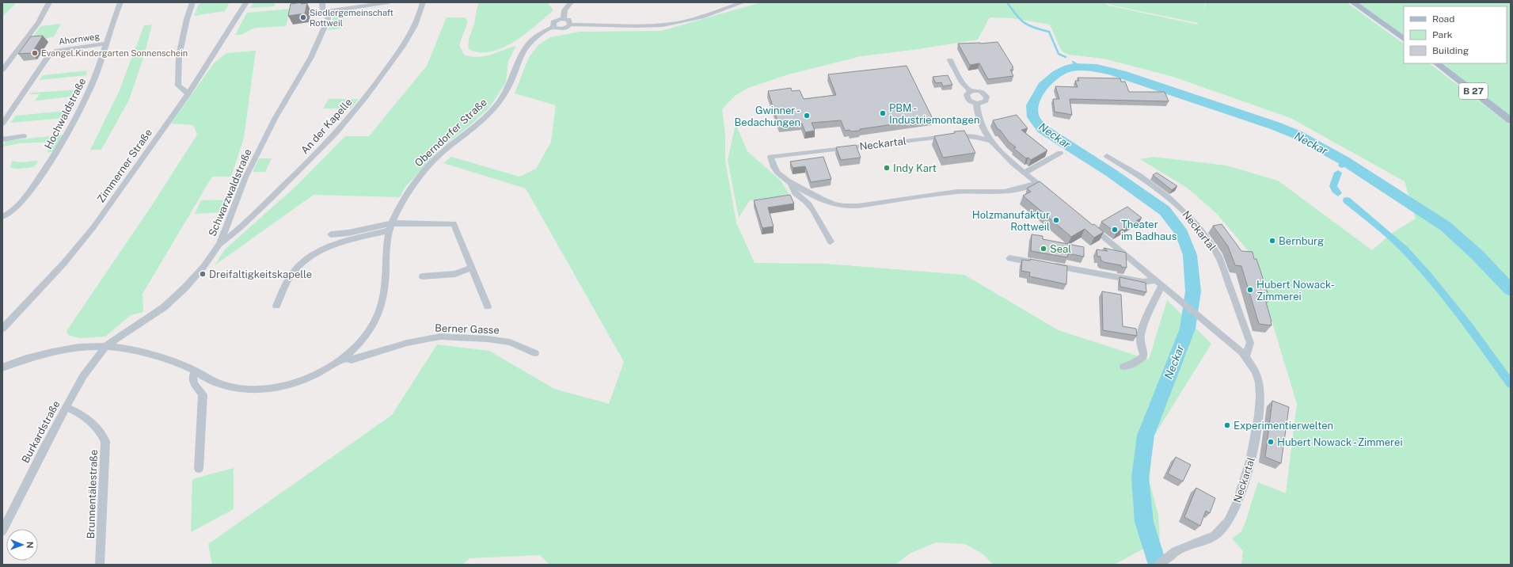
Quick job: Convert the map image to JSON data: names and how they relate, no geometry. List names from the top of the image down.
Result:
{
  "streets": {
    "main road": ["B 27"],
    "street": [
      "Ahornweg",
      "Hochwaldstraße",
      "An der Kapelle",
      "Oberndorfer Straße",
      "Neckartal",
      "Zimmerner Straße",
      "Schwarzwaldstraße",
      "Berner Gasse",
      "Burkardstraße",
      "Brunnentälestraße"
    ]
  },
  "crossings": [
    ["Ahornweg", "Hochwaldstraße"],
    ["An der Kapelle", "Schwarzwaldstraße"],
    ["Oberndorfer Straße", "Schwarzwaldstraße"],
    ["Oberndorfer Straße", "Berner Gasse"],
    ["Oberndorfer Straße", "Burkardstraße"],
    ["Schwarzwaldstraße", "Burkardstraße"],
    ["Burkardstraße", "Brunnentälestraße"]
  ],
  "water": ["Neckar"],
  "places": [
    "Siedlergemeinschaft Rottweil",
    "Evangel.Kindergarten Sonnenschein",
    "PBM - Industriemontagen",
    "Gwinner - Bedachungen",
    "Indy Kart",
    "Holzmanufaktur Rottweil",
    "Theater im Badhaus",
    "Bernburg",
    "Seal",
    "Dreifaltigkeitskapelle",
    "Hubert Nowack- Zimmerei",
    "Experimentierwelten",
    "Hubert Nowack - Zimmerei"
  ],
  "legend": ["Road", "Park", "Building"],
  "north": "right"
}
